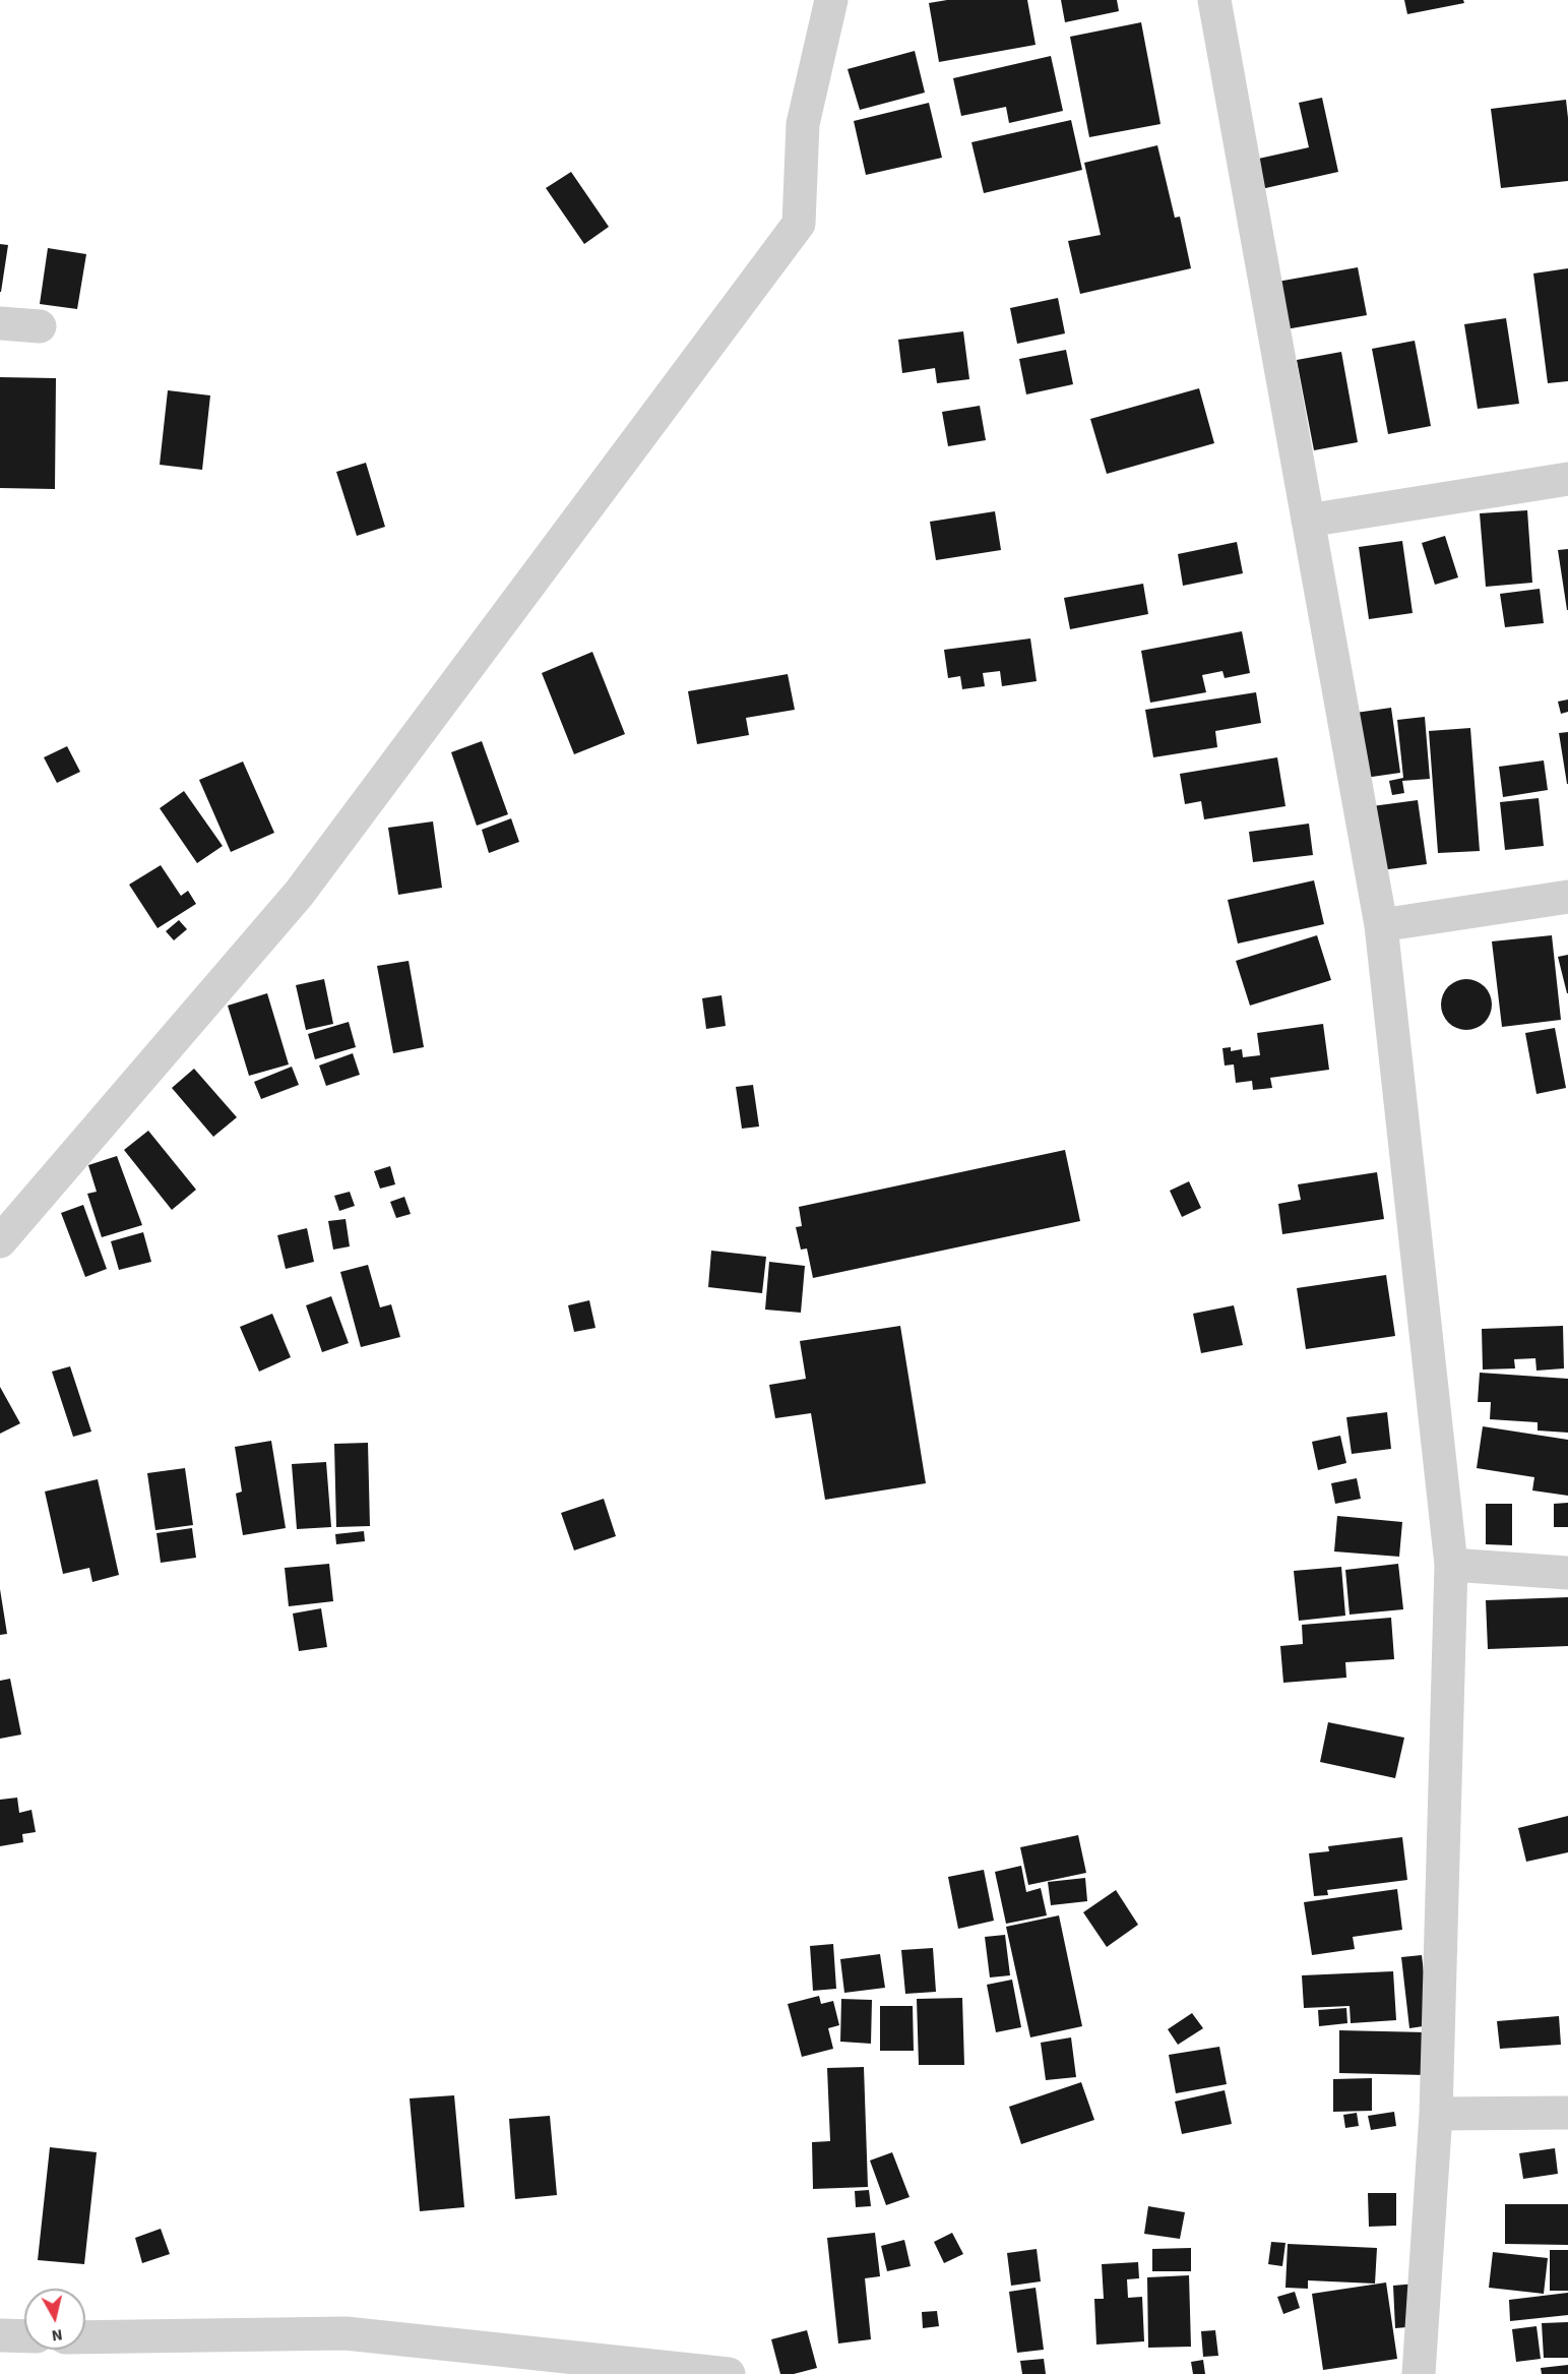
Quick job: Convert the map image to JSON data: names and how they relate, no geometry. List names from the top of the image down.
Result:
{
  "north": "bottom"
}
